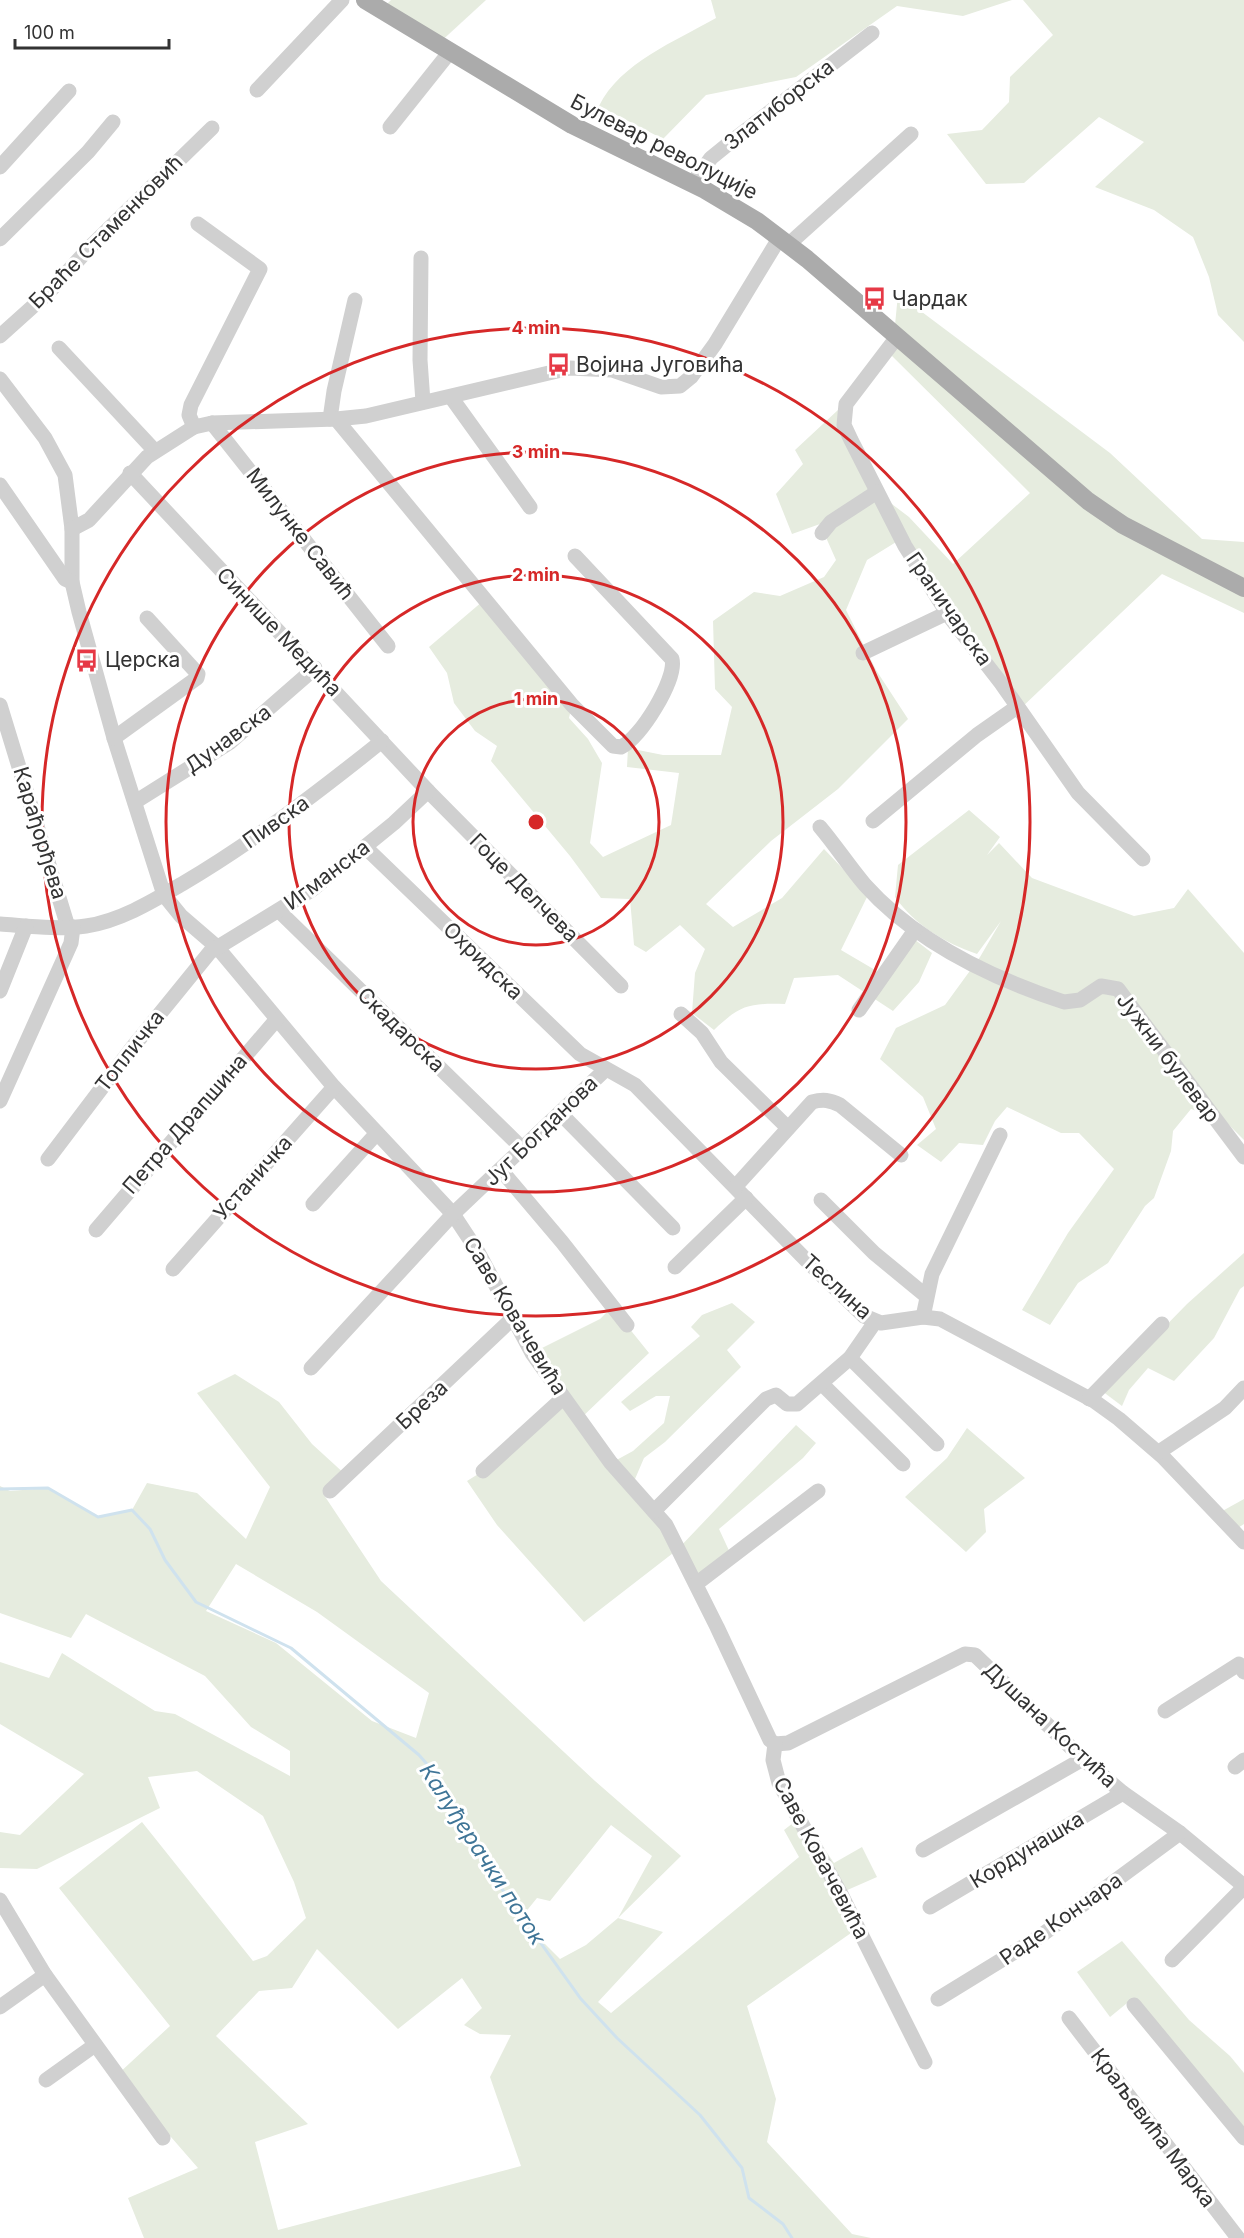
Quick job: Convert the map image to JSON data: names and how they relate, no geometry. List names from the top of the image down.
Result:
{
  "streets": {
    "main road": ["Булевар револуције"],
    "street": [
      "Златиборска",
      "Браће Стаменковић",
      "Милунке Савић",
      "Граничарска",
      "Синише Медића",
      "Дунавска",
      "Пивска",
      "Карађорђева",
      "Игманска",
      "Гоце Делчева",
      "Охридска",
      "Скадарска",
      "Топличка",
      "Јужни булевар",
      "Петра Драпшина",
      "Југ Богданова",
      "Устаничка",
      "Теслина",
      "Саве Ковачевића",
      "Бреза",
      "Душана Костића",
      "Кордунашка",
      "Раде Кончара",
      "Краљевића Марка"
    ]
  },
  "crossings": [
    ["Златиборска", "Булевар револуције"],
    ["Булевар револуције", "Граничарска"],
    ["Синише Медића", "Дунавска"],
    ["Синише Медића", "Пивска"],
    ["Синише Медића", "Игманска"],
    ["Синише Медића", "Гоце Делчева"],
    ["Дунавска", "Саве Ковачевића"],
    ["Пивска", "Карађорђева"],
    ["Пивска", "Саве Ковачевића"],
    ["Игманска", "Гоце Делчева"],
    ["Игманска", "Охридска"],
    ["Игманска", "Скадарска"],
    ["Игманска", "Топличка"],
    ["Игманска", "Саве Ковачевића"],
    ["Охридска", "Југ Богданова"],
    ["Скадарска", "Југ Богданова"],
    ["Топличка", "Саве Ковачевића"],
    ["Петра Драпшина", "Саве Ковачевића"],
    ["Југ Богданова", "Теслина"],
    ["Југ Богданова", "Саве Ковачевића"],
    ["Устаничка", "Саве Ковачевића"],
    ["Саве Ковачевића", "Бреза"],
    ["Саве Ковачевића", "Душана Костића"],
    ["Душана Костића", "Кордунашка"],
    ["Душана Костића", "Раде Кончара"]
  ],
  "water": ["Калуђерачки поток"],
  "places": {
    "bus stop": ["Чардак", "Војина Југовића", "Церска"]
  },
  "scale_bar": "100 m",
  "rings": [
    "4 min",
    "3 min",
    "2 min",
    "1 min"
  ]
}
